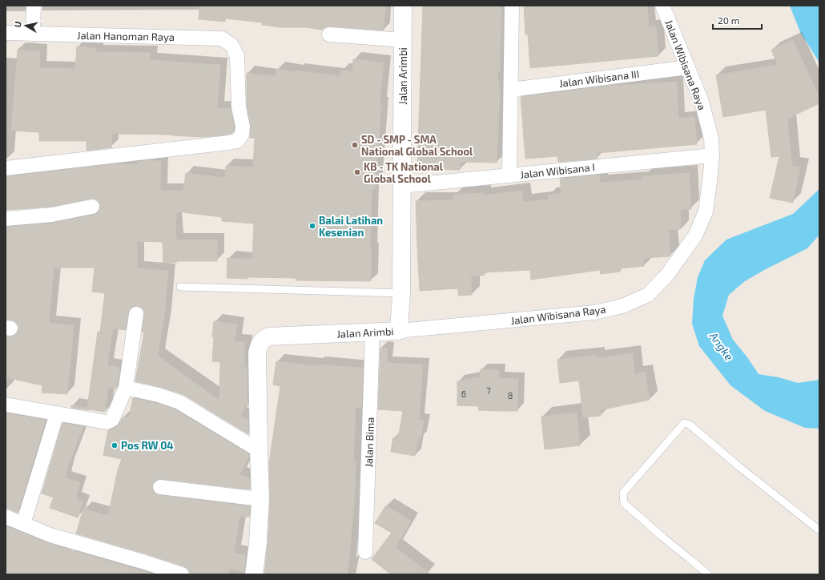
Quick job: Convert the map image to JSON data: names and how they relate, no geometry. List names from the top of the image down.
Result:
{
  "streets": {
    "street": [
      "Jalan Hanoman Raya",
      "Jalan Wibisana Raya",
      "Jalan Arimbi",
      "Jalan Wibisana III",
      "Jalan Wibisana I",
      "Jalan Bima"
    ]
  },
  "crossings": [
    ["Jalan Wibisana Raya", "Jalan Arimbi"],
    ["Jalan Wibisana Raya", "Jalan Wibisana III"],
    ["Jalan Wibisana Raya", "Jalan Wibisana I"],
    ["Jalan Arimbi", "Jalan Wibisana I"],
    ["Jalan Arimbi", "Jalan Bima"]
  ],
  "water": ["Angke"],
  "places": [
    "SD - SMP - SMA National Global School",
    "KB - TK National Global School",
    "Balai Latihan Kesenian",
    "Pos RW 04"
  ],
  "house_numbers": ["7", "6", "8"],
  "scale_bar": "20 m",
  "north": "left"
}
